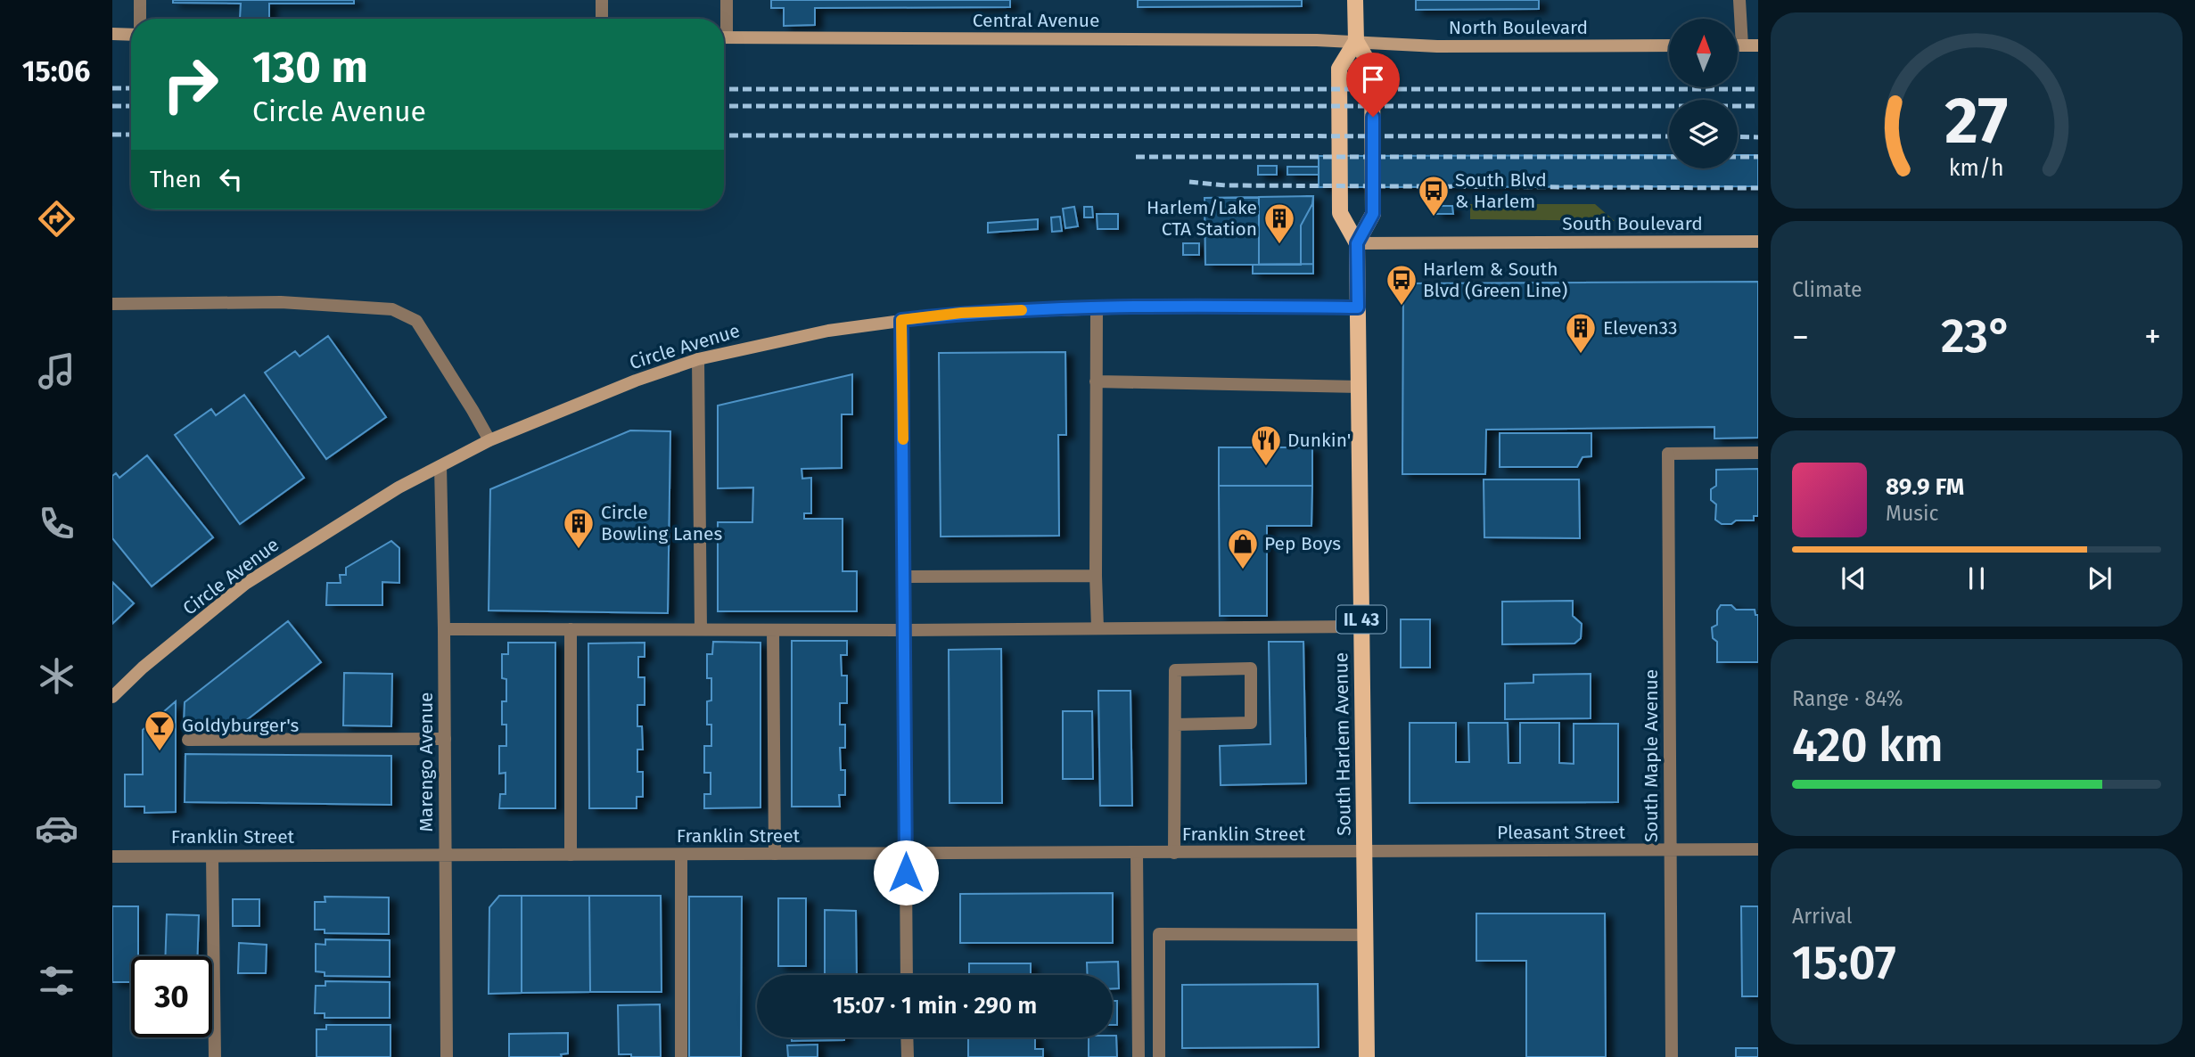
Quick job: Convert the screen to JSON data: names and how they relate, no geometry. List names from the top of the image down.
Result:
{
  "streets": {
    "main road": ["IL 43", "South Harlem Avenue"],
    "street": [
      "Central Avenue",
      "North Boulevard",
      "South Boulevard",
      "Circle Avenue",
      "South Maple Avenue",
      "Marengo Avenue",
      "Pleasant Street",
      "Franklin Street"
    ]
  },
  "crossings": [
    ["Central Avenue", "North Boulevard"],
    ["Central Avenue", "IL 43"],
    ["Central Avenue", "South Harlem Avenue"],
    ["North Boulevard", "IL 43"],
    ["North Boulevard", "South Harlem Avenue"],
    ["South Boulevard", "South Harlem Avenue"],
    ["Circle Avenue", "South Harlem Avenue"],
    ["Circle Avenue", "Marengo Avenue"],
    ["IL 43", "South Harlem Avenue"],
    ["South Harlem Avenue", "Pleasant Street"],
    ["South Harlem Avenue", "Franklin Street"],
    ["South Maple Avenue", "Pleasant Street"],
    ["Marengo Avenue", "Franklin Street"],
    ["Pleasant Street", "Franklin Street"]
  ],
  "places": {
    "bus stop": ["South Blvd & Harlem", "Harlem & South Blvd (Green Line)"],
    "building": ["Harlem/Lake CTA Station", "Eleven33", "Circle Bowling Lanes"],
    "restaurant": ["Dunkin'"],
    "shop": ["Pep Boys"],
    "bar": ["Goldyburger's"]
  },
  "north": "top",
  "page": {
    "tabs": "15:06",
    "turn": ["130 m", "Circle Avenue"],
    "then": "Then",
    "tile": [
      "Climate",
      ["Range · 84%", "420 km"],
      ["Arrival", "15:07"]
    ],
    "heat": ["−", "23°", "+"],
    "song": ["89.9 FM", "Music"],
    "limit": "30",
    "trip": "15:07 · 1 min · 290 m",
    "gauge": ["27", "km/h"]
  }
}
